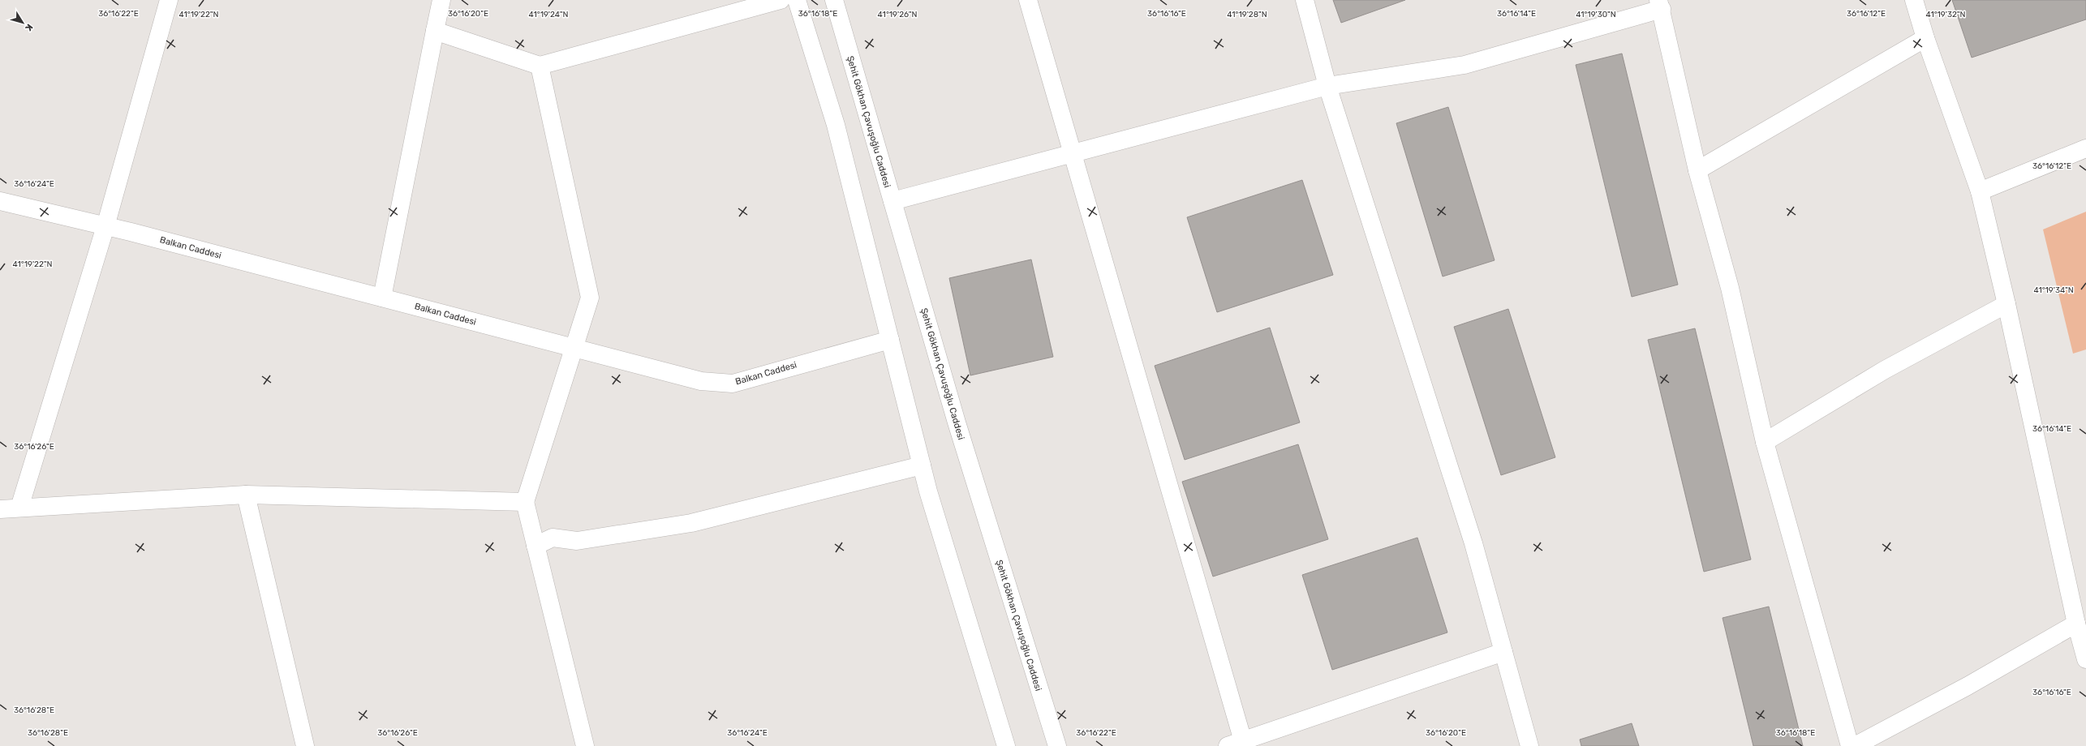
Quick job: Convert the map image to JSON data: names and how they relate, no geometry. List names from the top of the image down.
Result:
{
  "streets": {
    "street": ["Şehit Gökhan Çavuşoğlu Caddesi", "Balkan Caddesi"]
  },
  "north": "bottom right",
  "coordinates": [
    "36°16'22\"E",
    "36°16'16\"E",
    "36°16'14\"E",
    "36°16'20\"E",
    "36°16'18\"E",
    "36°16'12\"E",
    "41°19'22\"N",
    "41°19'24\"N",
    "41°19'26\"N",
    "41°19'28\"N",
    "41°19'30\"N",
    "41°19'32\"N",
    "36°16'24\"E",
    "41°19'34\"N",
    "36°16'26\"E",
    "36°16'28\"E"
  ]
}
